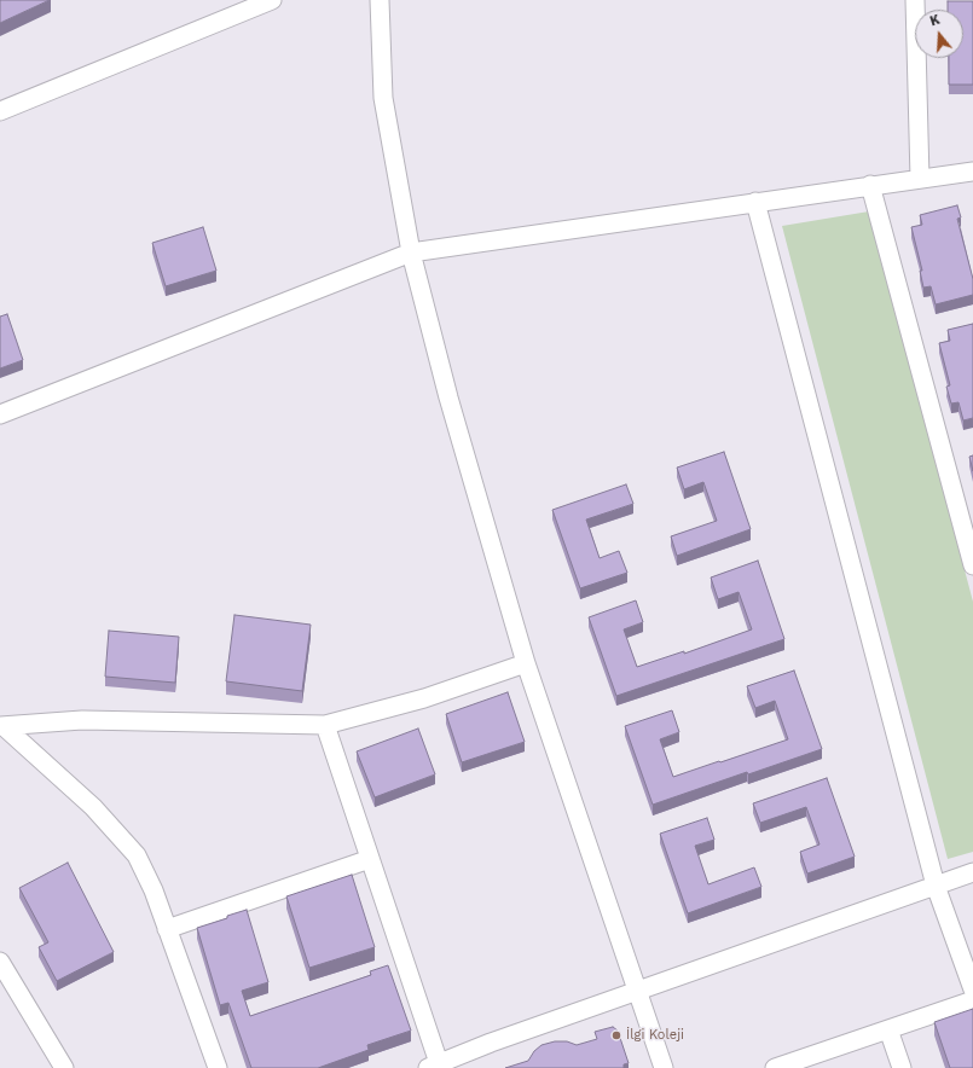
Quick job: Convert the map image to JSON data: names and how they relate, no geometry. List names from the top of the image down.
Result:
{
  "places": ["İlgi Koleji"],
  "north": "top"
}
